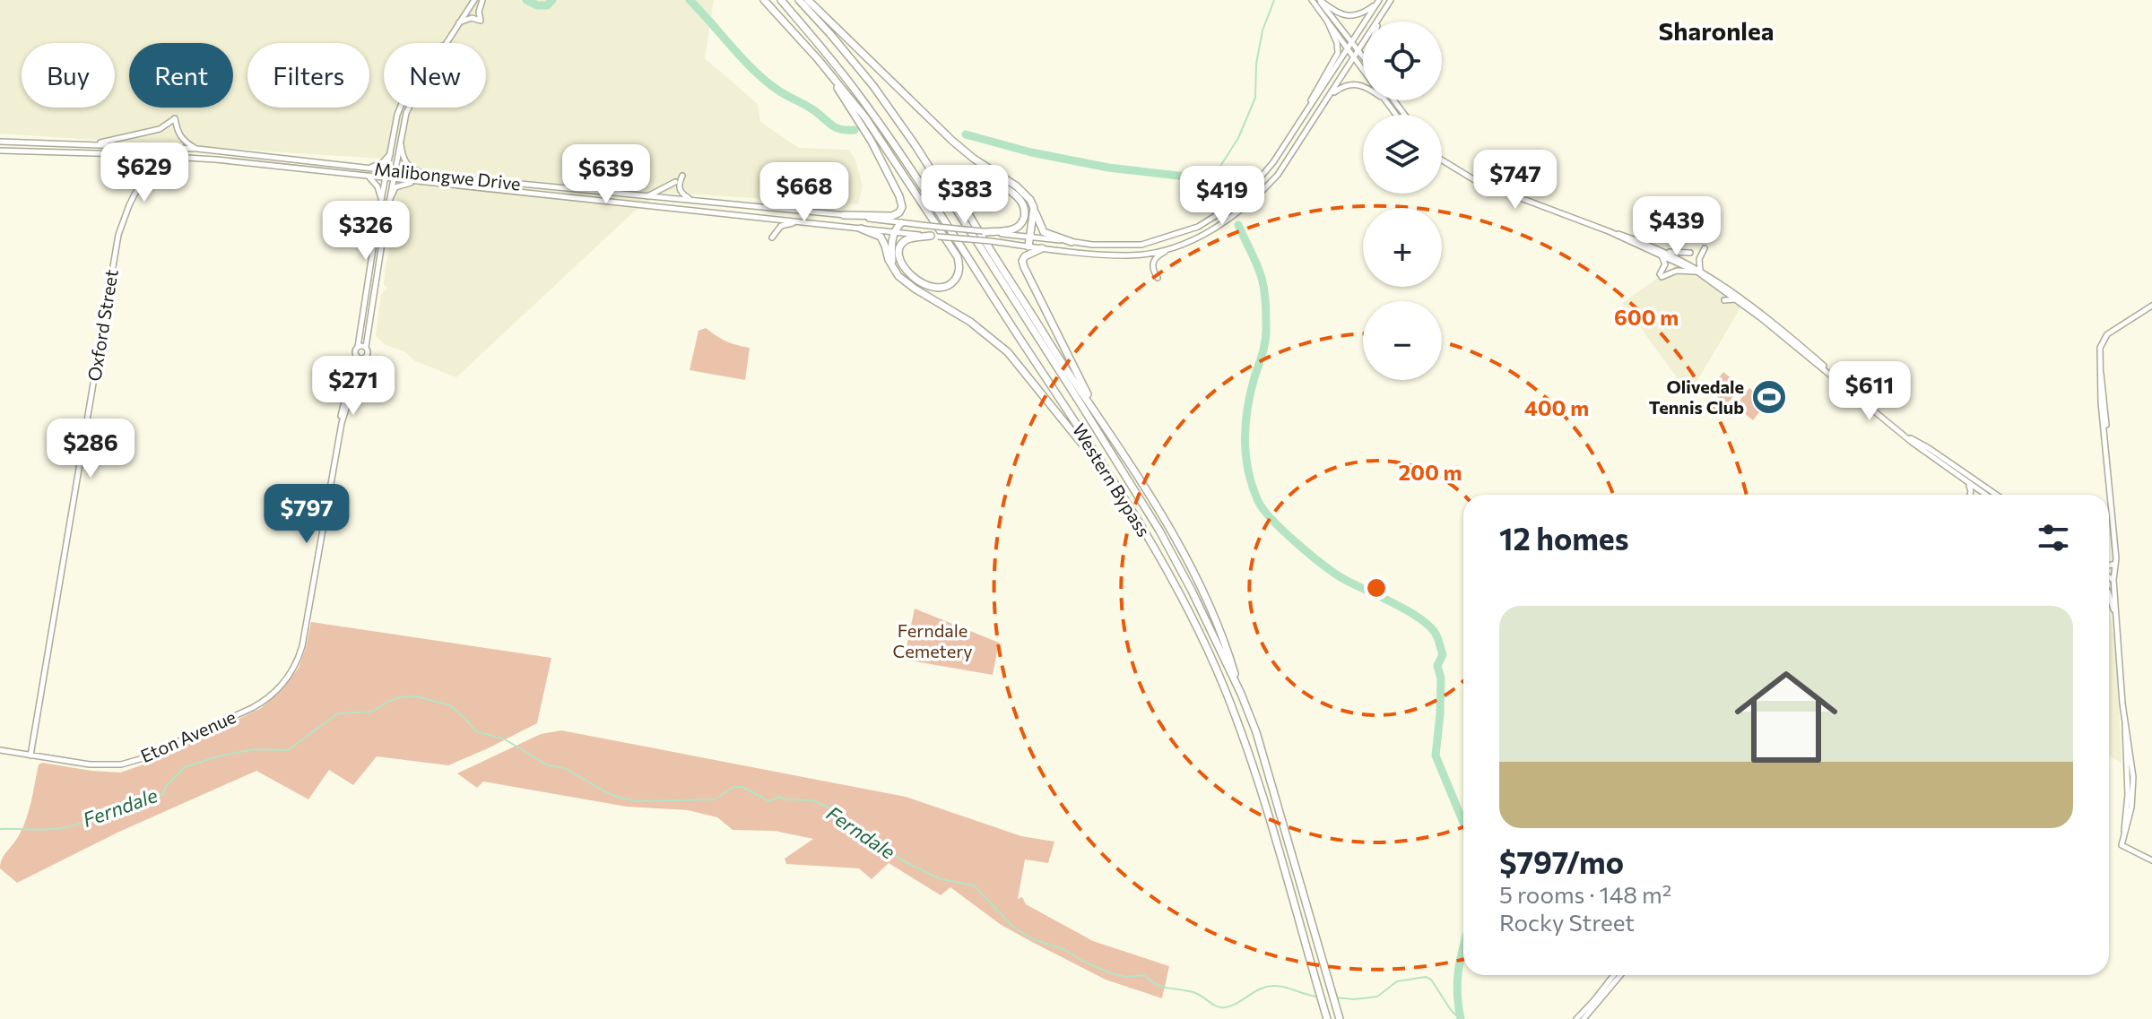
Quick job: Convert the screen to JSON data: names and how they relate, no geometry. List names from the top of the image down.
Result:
{
  "streets": {
    "highway": ["Western Bypass"],
    "street": ["Malibongwe Drive", "Oxford Street", "Eton Avenue"]
  },
  "crossings": [
    ["Malibongwe Drive", "Oxford Street"],
    ["Oxford Street", "Eton Avenue"]
  ],
  "districts": ["Sharonlea"],
  "water": ["Ferndale"],
  "parks": ["Ferndale Cemetery"],
  "places": {
    "sports": ["Olivedale Tennis Club"]
  },
  "page": {
    "map_buttons": ["+", "−"],
    "chip": [
      "Buy",
      "Rent",
      "Filters",
      "New"
    ],
    "price": [
      "$629",
      "$639",
      "$747",
      "$668",
      "$383",
      "$419",
      "$439",
      "$326",
      "$271",
      "$611",
      "$286",
      "$797"
    ],
    "heading": "12 homes",
    "list": [
      {
        "name": "$797/mo",
        "note": "5 rooms · 148 m² · Rocky Street"
      }
    ]
  },
  "rings": ["600 m", "400 m", "200 m"]
}
